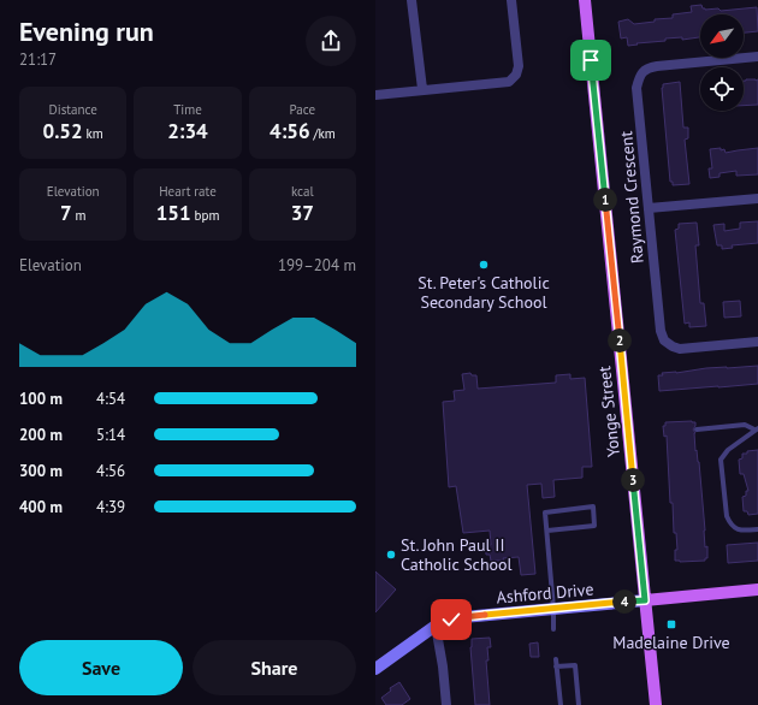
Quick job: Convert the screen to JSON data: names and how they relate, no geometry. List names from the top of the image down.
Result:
{
  "streets": {
    "main road": ["Yonge Street", "Ashford Drive"],
    "street": ["Raymond Crescent"]
  },
  "crossings": [
    ["Yonge Street", "Ashford Drive"]
  ],
  "places": {
    "other": ["St. Peter's Catholic Secondary School", "St. John Paul II Catholic School"],
    "transit": ["Madelaine Drive"]
  },
  "north": "bottom left",
  "page": {
    "heading": ["Evening run", "21:17"],
    "stats": [
      ["Distance", "0.52 km"],
      ["Time", "2:34"],
      ["Pace", "4:56 /km"],
      ["Elevation", "7 m"],
      ["Heart rate", "151 bpm"],
      ["kcal", "37"]
    ],
    "pins": [
      "1",
      "2",
      "3",
      "4"
    ],
    "chart": ["Elevation", "199–204 m"],
    "list": [
      {
        "name": "100 m",
        "note": "4:54"
      },
      {
        "name": "200 m",
        "note": "5:14"
      },
      {
        "name": "300 m",
        "note": "4:56"
      },
      {
        "name": "400 m",
        "note": "4:39"
      }
    ],
    "buttons": ["Save", "Share"]
  }
}
